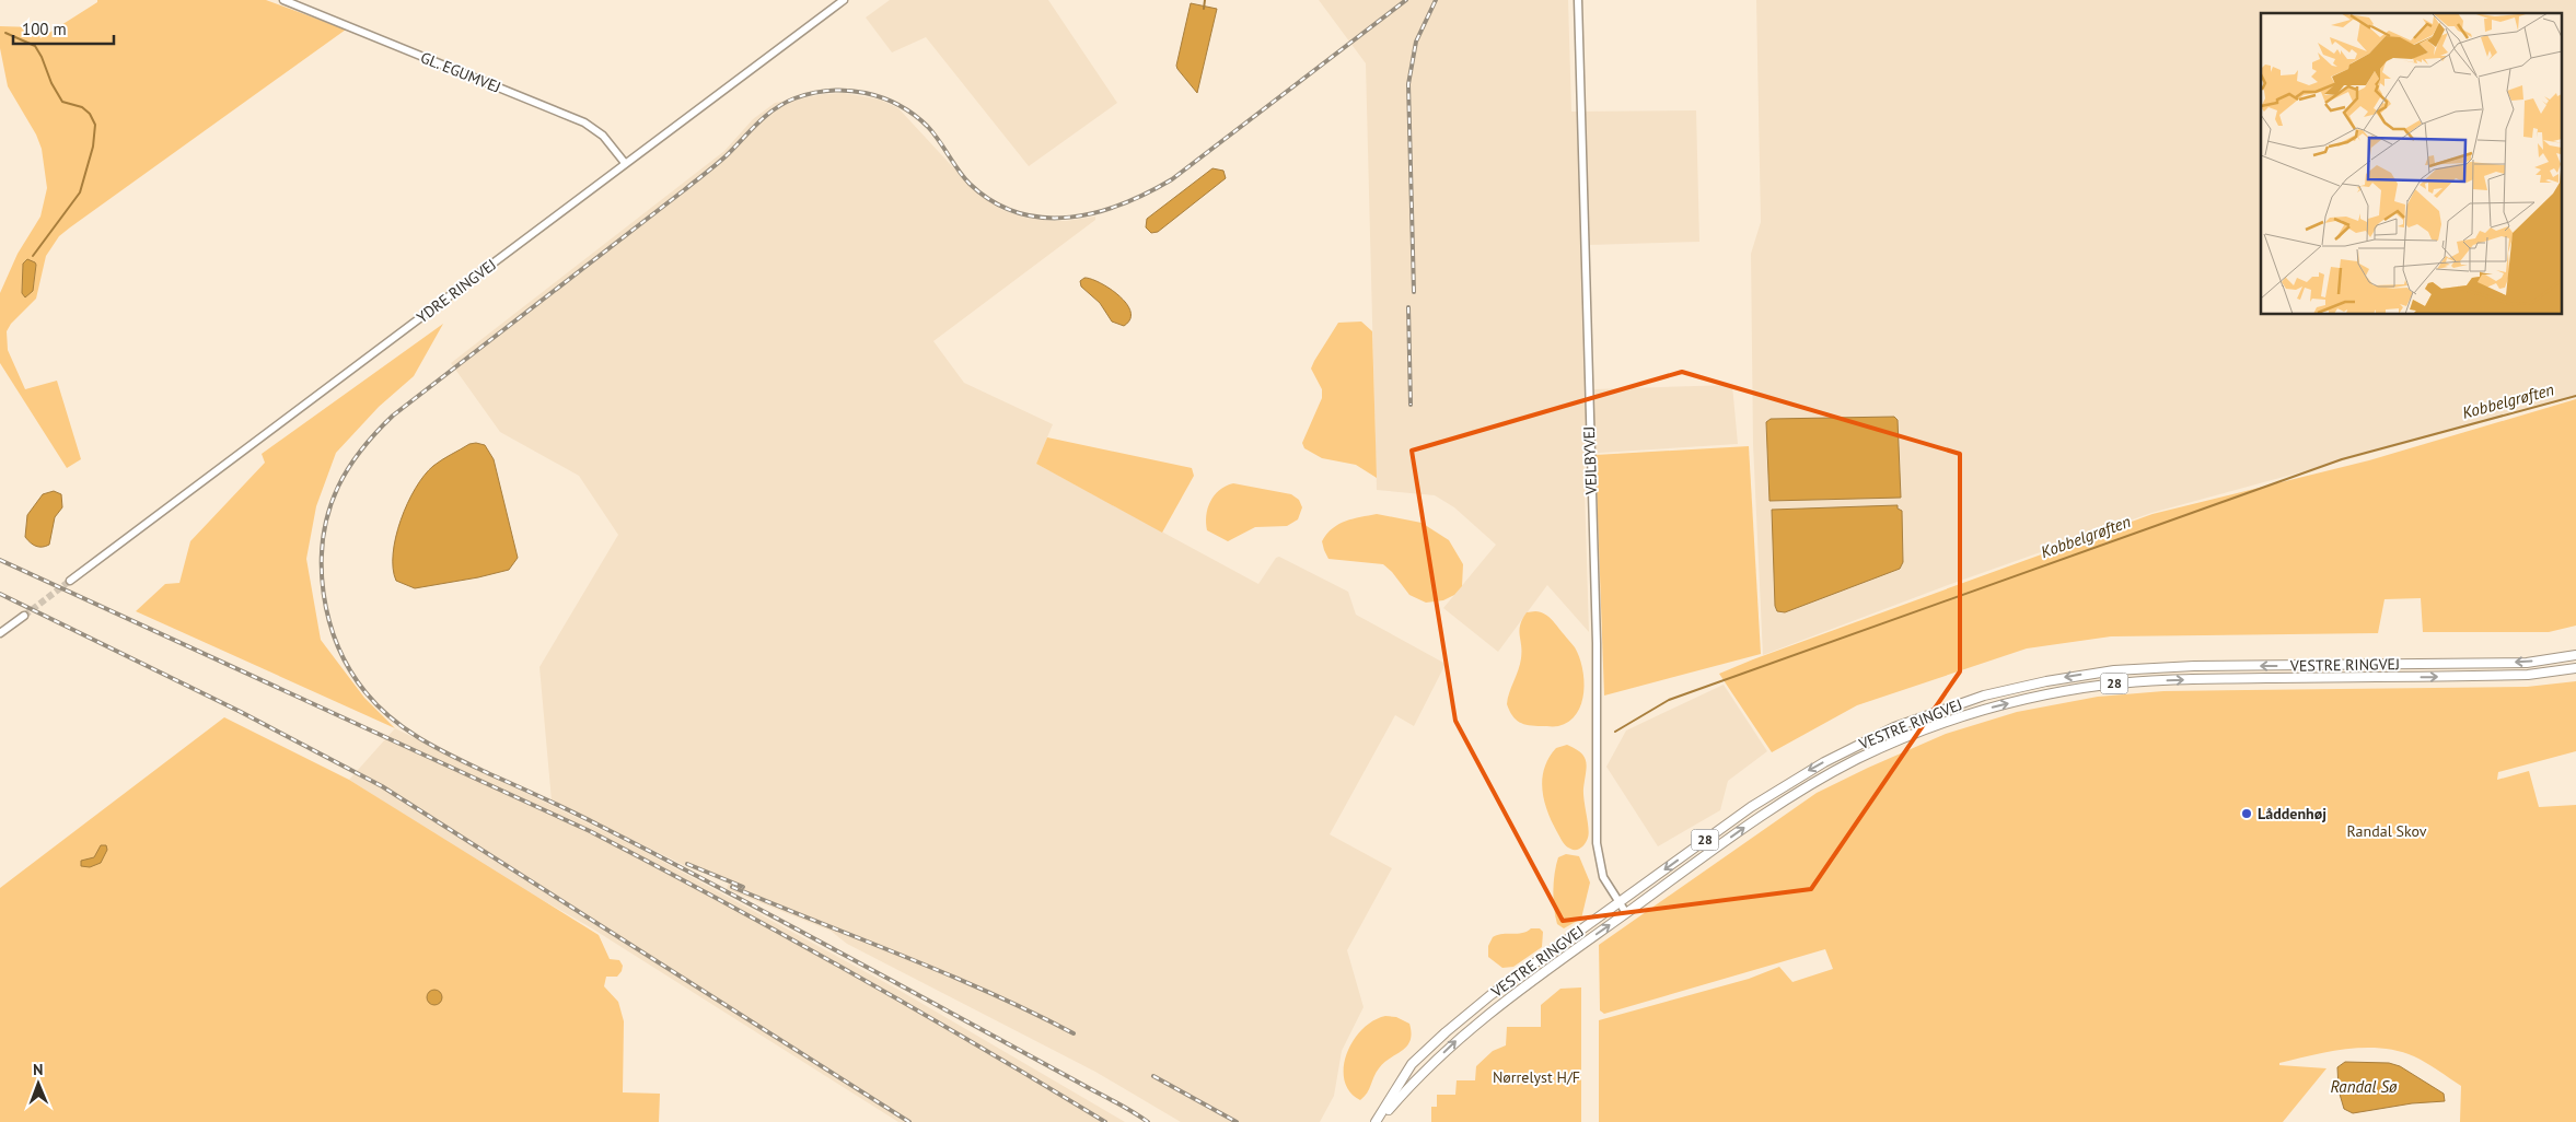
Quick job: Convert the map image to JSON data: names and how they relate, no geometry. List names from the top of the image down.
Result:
{
  "streets": {
    "main road": ["VESTRE RINGVEJ", "28"],
    "street": ["GL. EGUMVEJ", "YDRE RINGVEJ", "VEJLBYVEJ"]
  },
  "crossings": [
    ["GL. EGUMVEJ", "YDRE RINGVEJ"],
    ["VEJLBYVEJ", "VESTRE RINGVEJ"]
  ],
  "water": ["Kobbelgrøften", "Randal Sø"],
  "parks": ["Randal Skov", "Nørrelyst H/F"],
  "places": ["Låddenhøj"],
  "scale_bar": "100 m",
  "north": "top"
}
